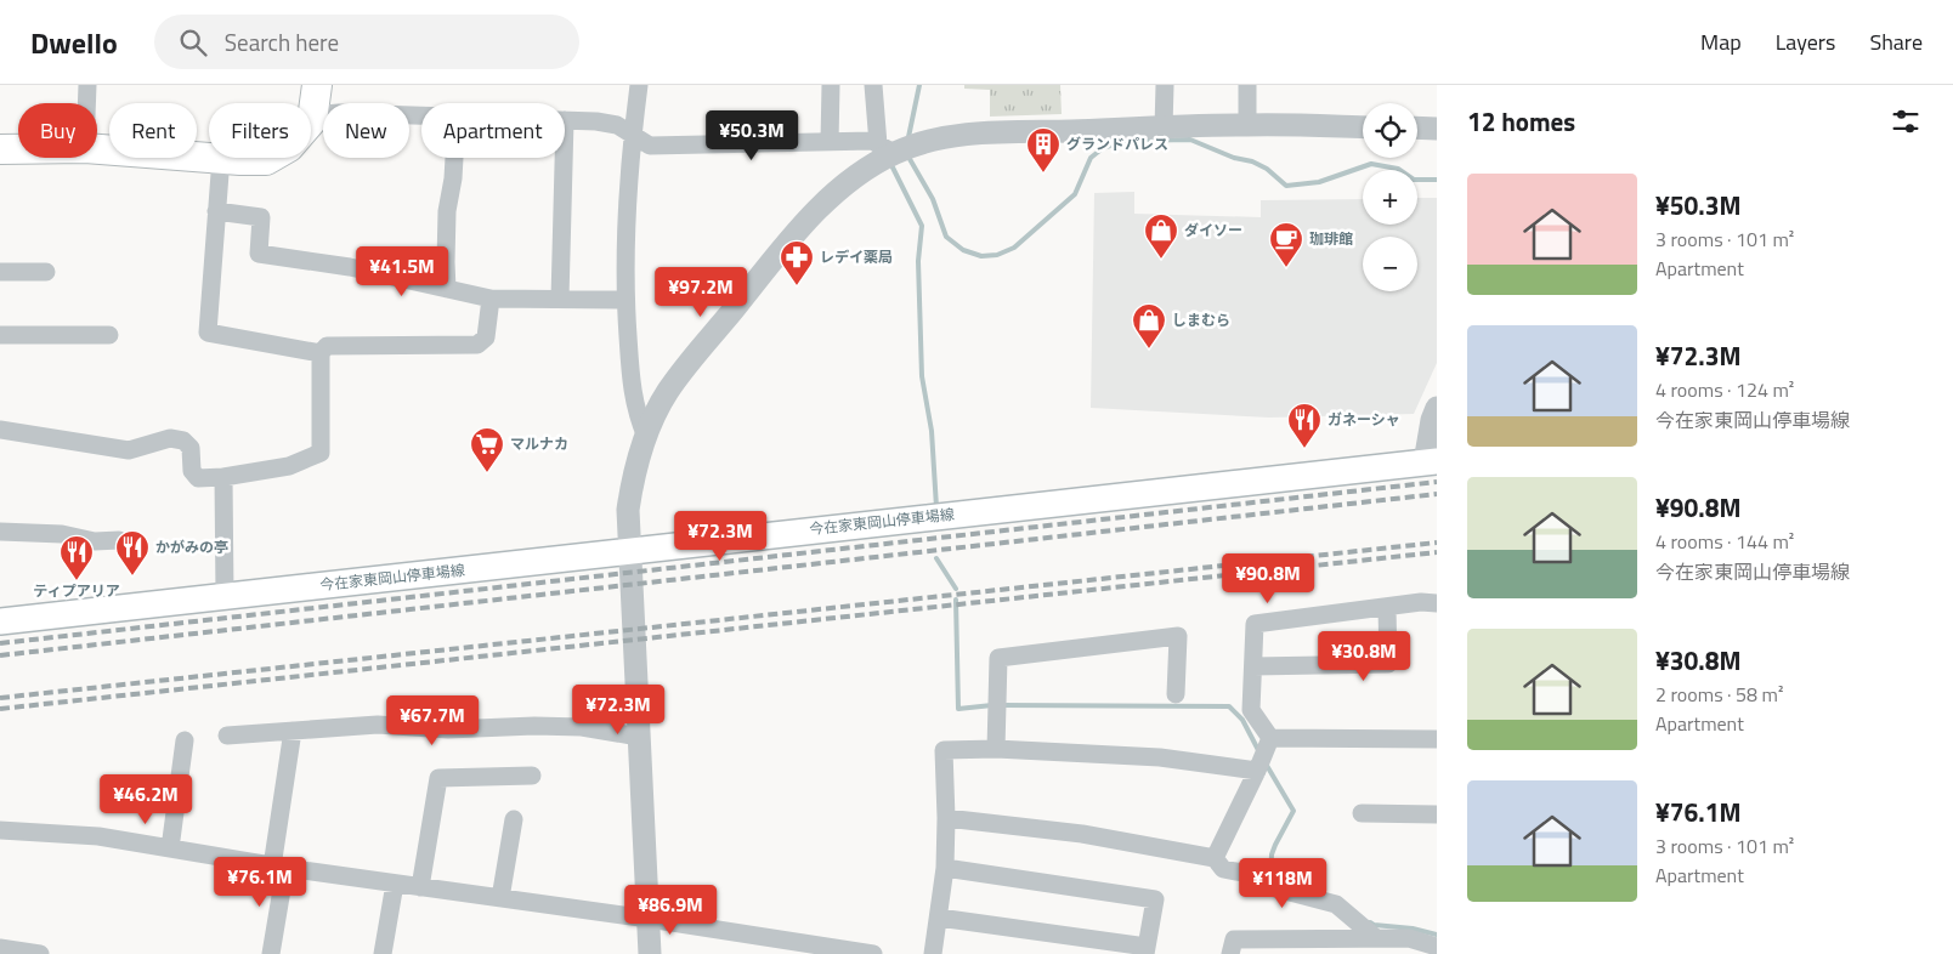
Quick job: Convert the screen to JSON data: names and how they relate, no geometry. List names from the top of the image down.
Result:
{
  "streets": {
    "main road": ["今在家東岡山停車場線"]
  },
  "places": {
    "building": ["グランドパレス"],
    "shop": ["ダイソー", "しまむら"],
    "cafe": ["珈琲館"],
    "pharmacy": ["レデイ薬局"],
    "restaurant": ["ガネーシャ", "かがみの亭", "ティプアリア"],
    "supermarket": ["マルナカ"]
  },
  "page": {
    "header": "Dwello",
    "search": "Search here",
    "nav": ["Map", "Layers", "Share"],
    "heading": "12 homes",
    "map_buttons": ["+", "−"],
    "chip": [
      "Buy",
      "Rent",
      "Filters",
      "New",
      "Apartment"
    ],
    "price": [
      "¥50.3M",
      "¥41.5M",
      "¥97.2M",
      "¥72.3M",
      "¥90.8M",
      "¥30.8M",
      "¥72.3M",
      "¥67.7M",
      "¥46.2M",
      "¥76.1M",
      "¥118M",
      "¥86.9M"
    ],
    "list": [
      {
        "name": "¥50.3M",
        "note": "3 rooms · 101 m² · Apartment"
      },
      {
        "name": "¥72.3M",
        "note": "4 rooms · 124 m² · 今在家東岡山停車場線"
      },
      {
        "name": "¥90.8M",
        "note": "4 rooms · 144 m² · 今在家東岡山停車場線"
      },
      {
        "name": "¥30.8M",
        "note": "2 rooms · 58 m² · Apartment"
      },
      {
        "name": "¥76.1M",
        "note": "3 rooms · 101 m² · Apartment"
      }
    ]
  }
}
